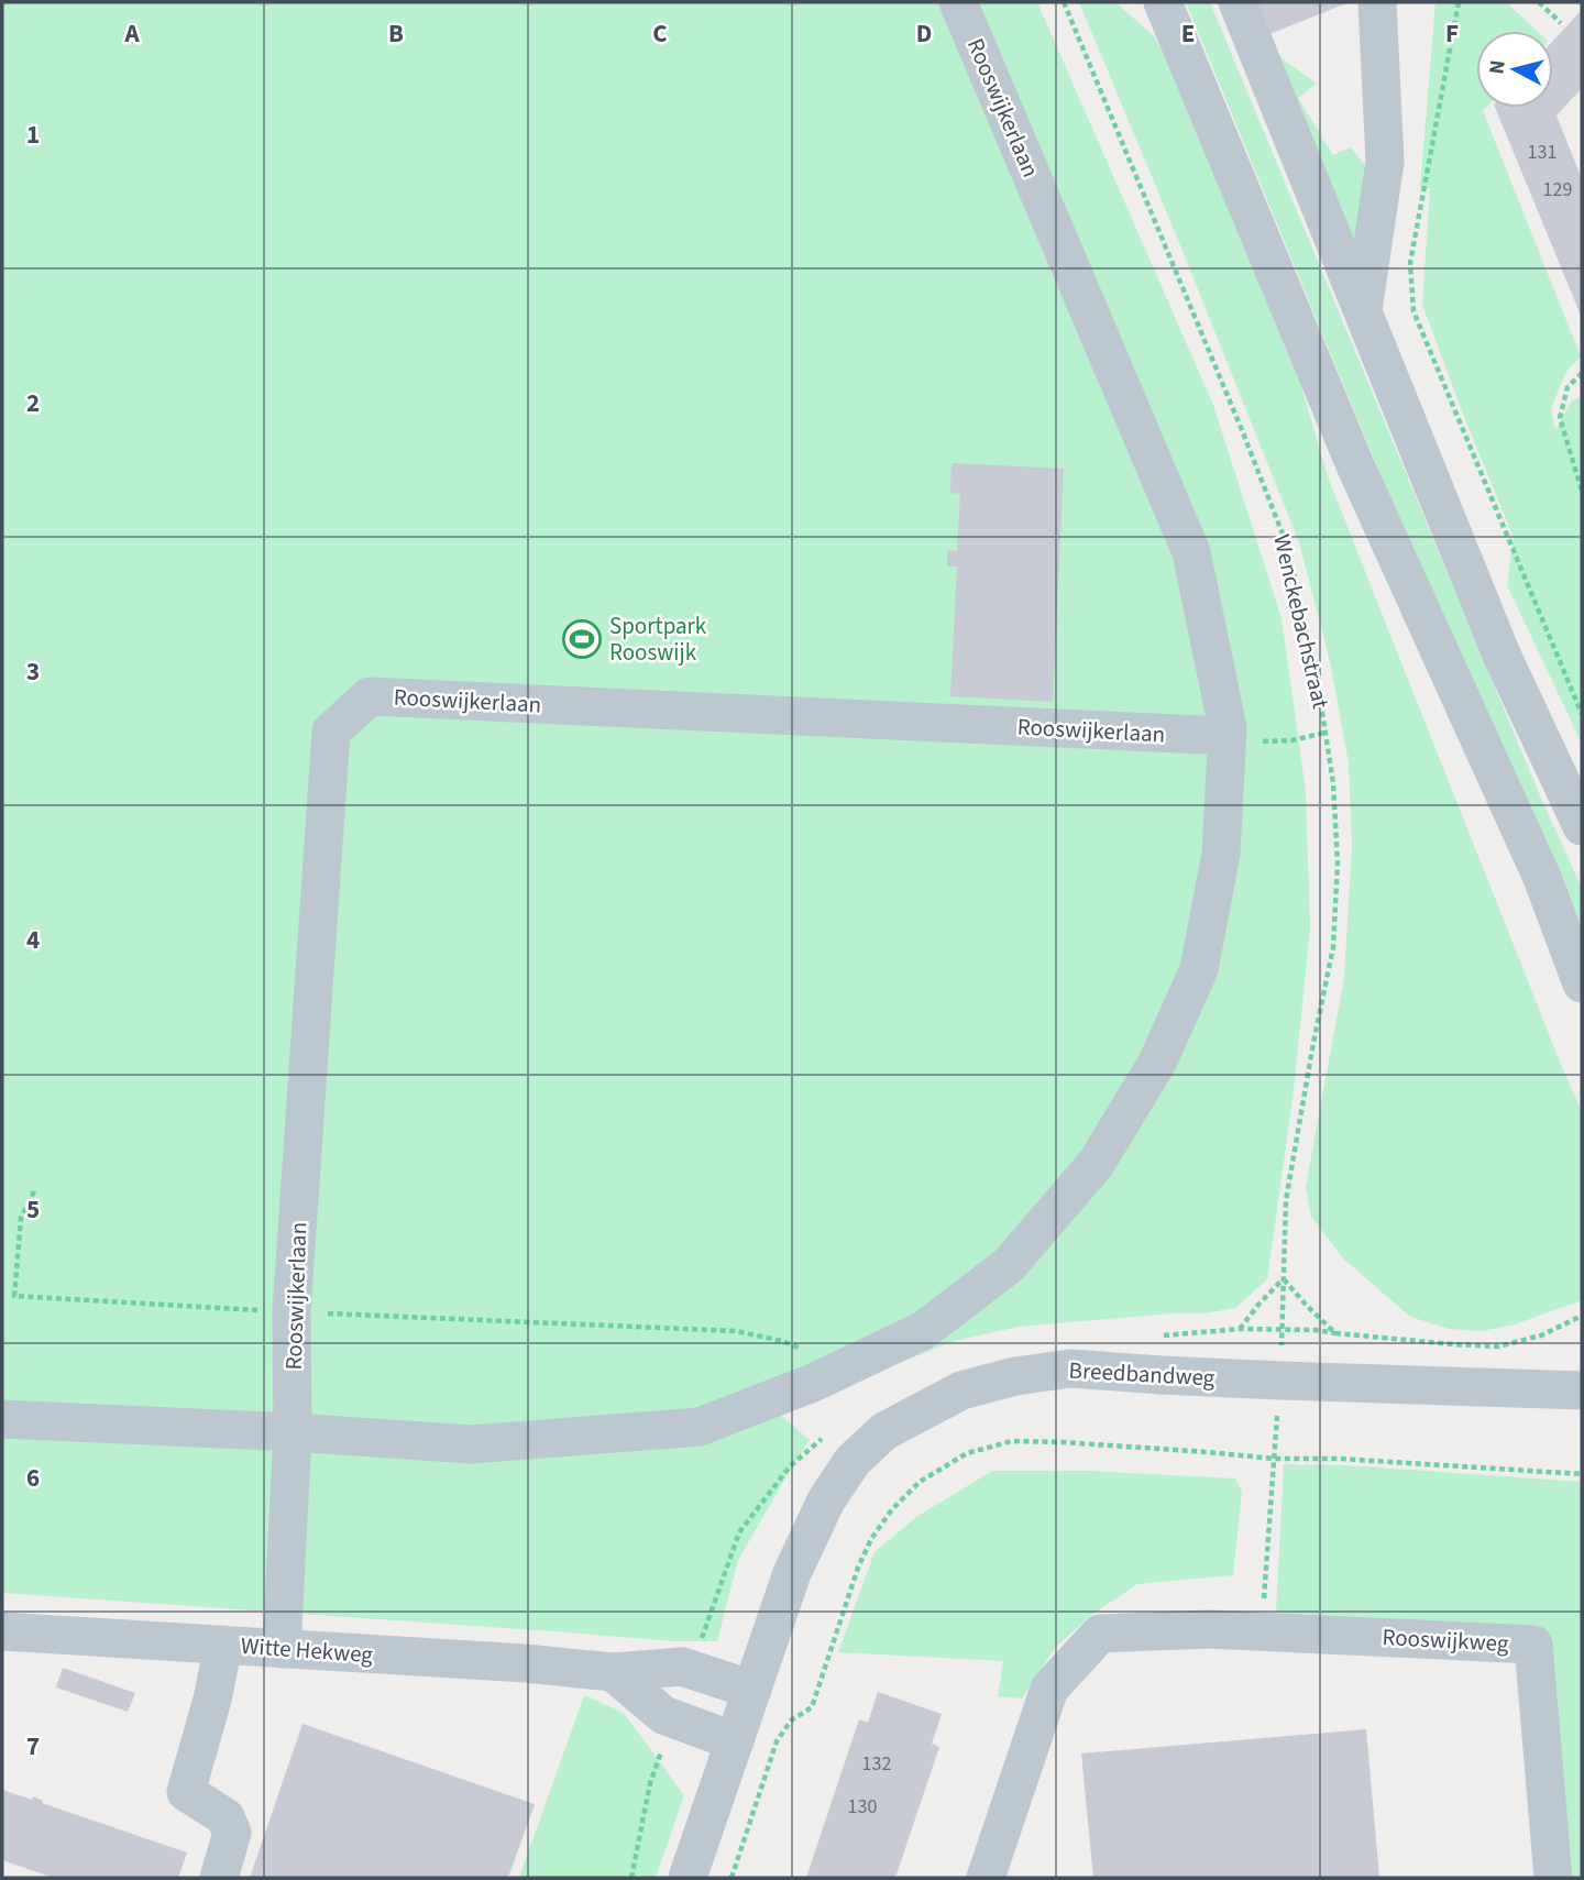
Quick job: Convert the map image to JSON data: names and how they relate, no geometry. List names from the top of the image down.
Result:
{
  "streets": {
    "street": [
      "Rooswijkerlaan",
      "Breedbandweg",
      "Rooswijkweg",
      "Witte Hekweg"
    ],
    "path": ["Wenckebachstraat"]
  },
  "crossings": [
    ["Rooswijkerlaan", "Witte Hekweg"],
    ["Breedbandweg", "Witte Hekweg"]
  ],
  "places": {
    "sports": ["Sportpark Rooswijk"]
  },
  "house_numbers": [
    "131",
    "129",
    "132",
    "130"
  ],
  "north": "left",
  "grid": {
    "columns": [
      "A",
      "B",
      "C",
      "D",
      "E",
      "F"
    ],
    "rows": [
      "1",
      "2",
      "3",
      "4",
      "5",
      "6",
      "7"
    ]
  }
}
